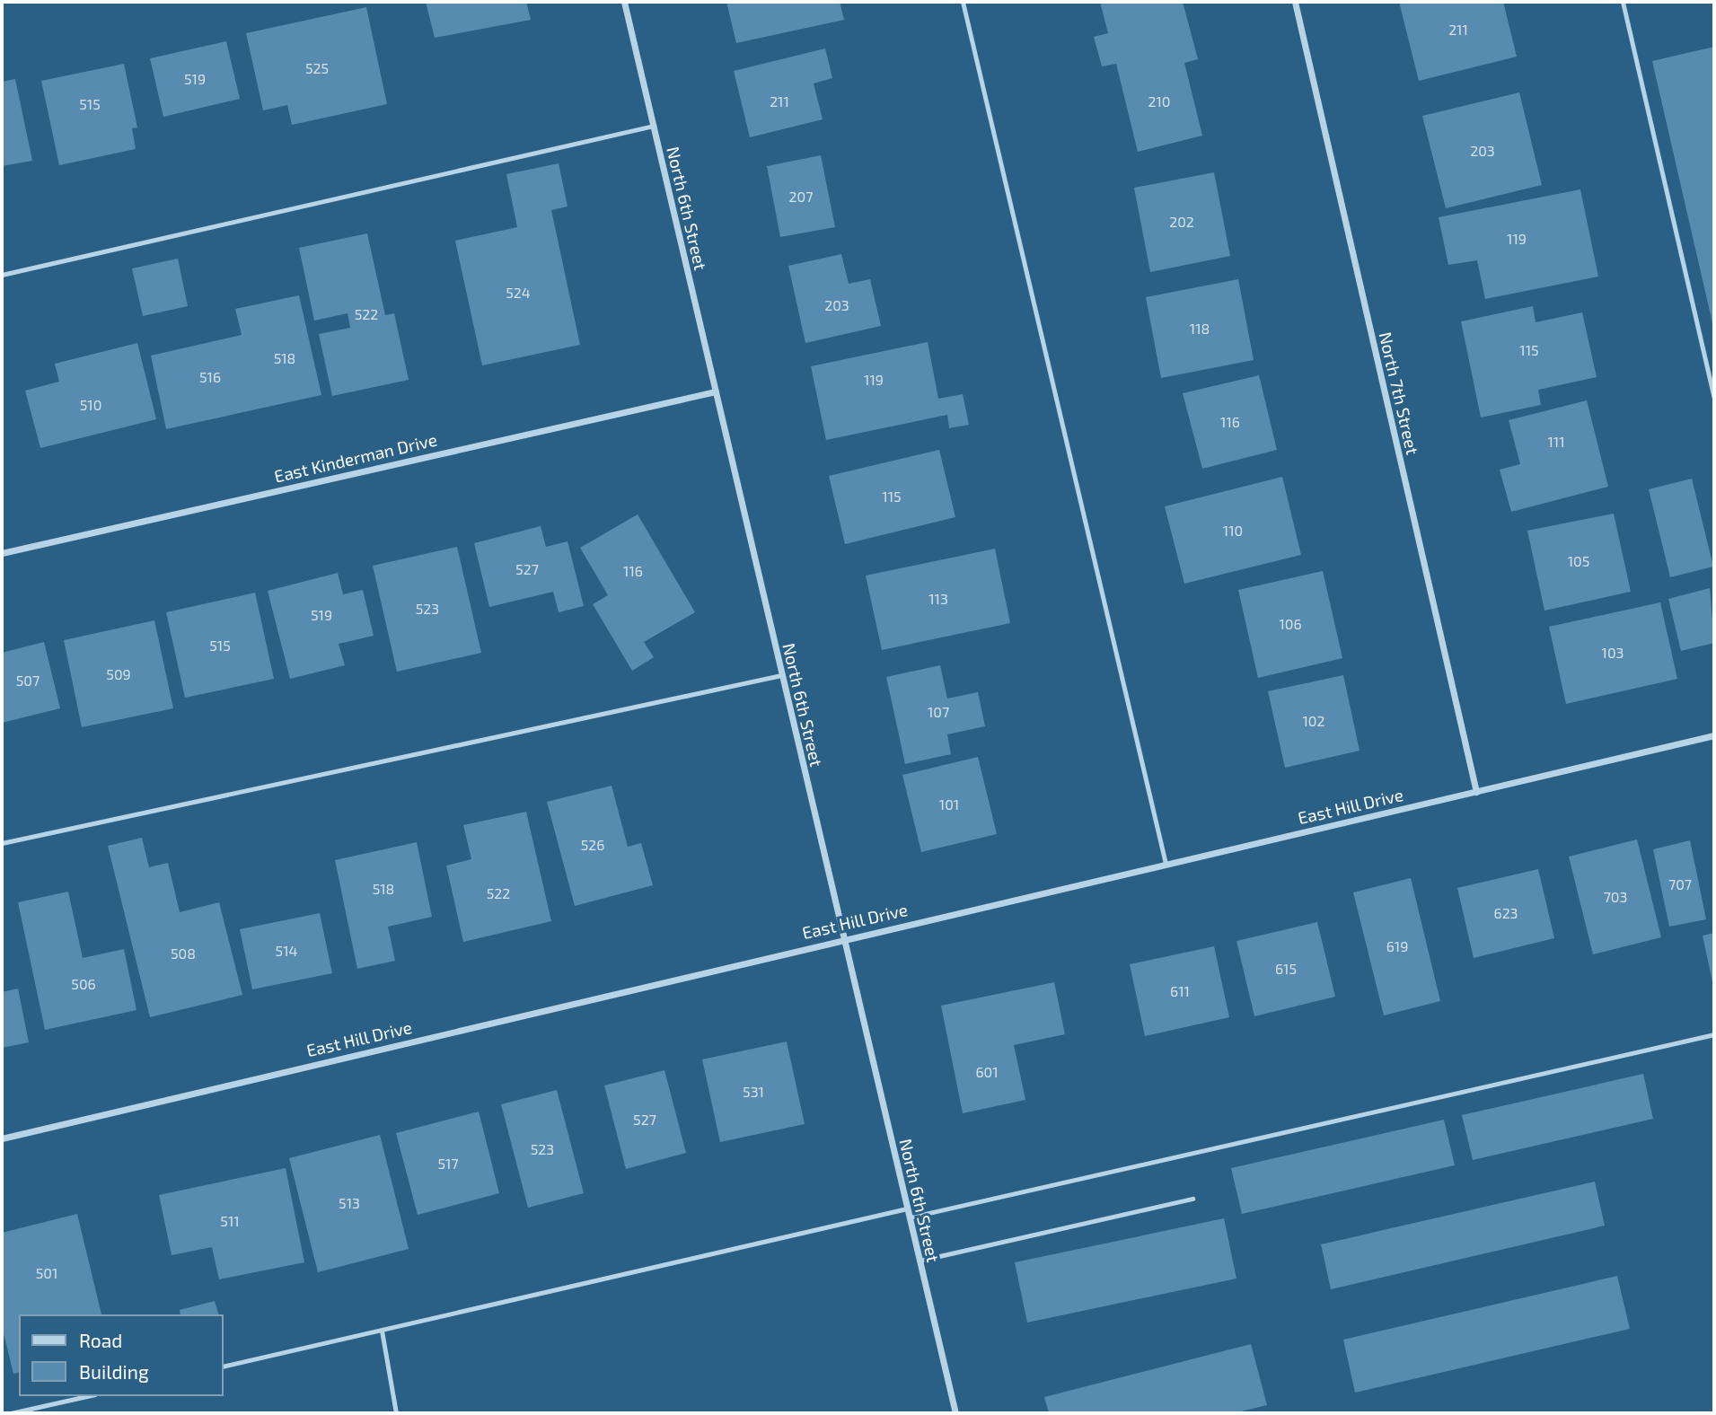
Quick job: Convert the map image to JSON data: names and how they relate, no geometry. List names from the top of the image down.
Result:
{
  "streets": {
    "street": [
      "North 6th Street",
      "North 7th Street",
      "East Kinderman Drive",
      "East Hill Drive"
    ]
  },
  "crossings": [
    ["North 6th Street", "East Kinderman Drive"],
    ["North 6th Street", "East Hill Drive"],
    ["North 7th Street", "East Hill Drive"]
  ],
  "house_numbers": [
    "211",
    "525",
    "519",
    "211",
    "210",
    "515",
    "203",
    "207",
    "202",
    "119",
    "524",
    "203",
    "522",
    "118",
    "115",
    "518",
    "516",
    "119",
    "510",
    "116",
    "111",
    "115",
    "110",
    "105",
    "527",
    "116",
    "113",
    "523",
    "519",
    "106",
    "515",
    "103",
    "509",
    "507",
    "107",
    "102",
    "101",
    "526",
    "707",
    "518",
    "522",
    "703",
    "623",
    "619",
    "514",
    "508",
    "615",
    "506",
    "611",
    "601",
    "531",
    "527",
    "523",
    "517",
    "513",
    "511",
    "501"
  ],
  "legend": ["Road", "Building"]
}
